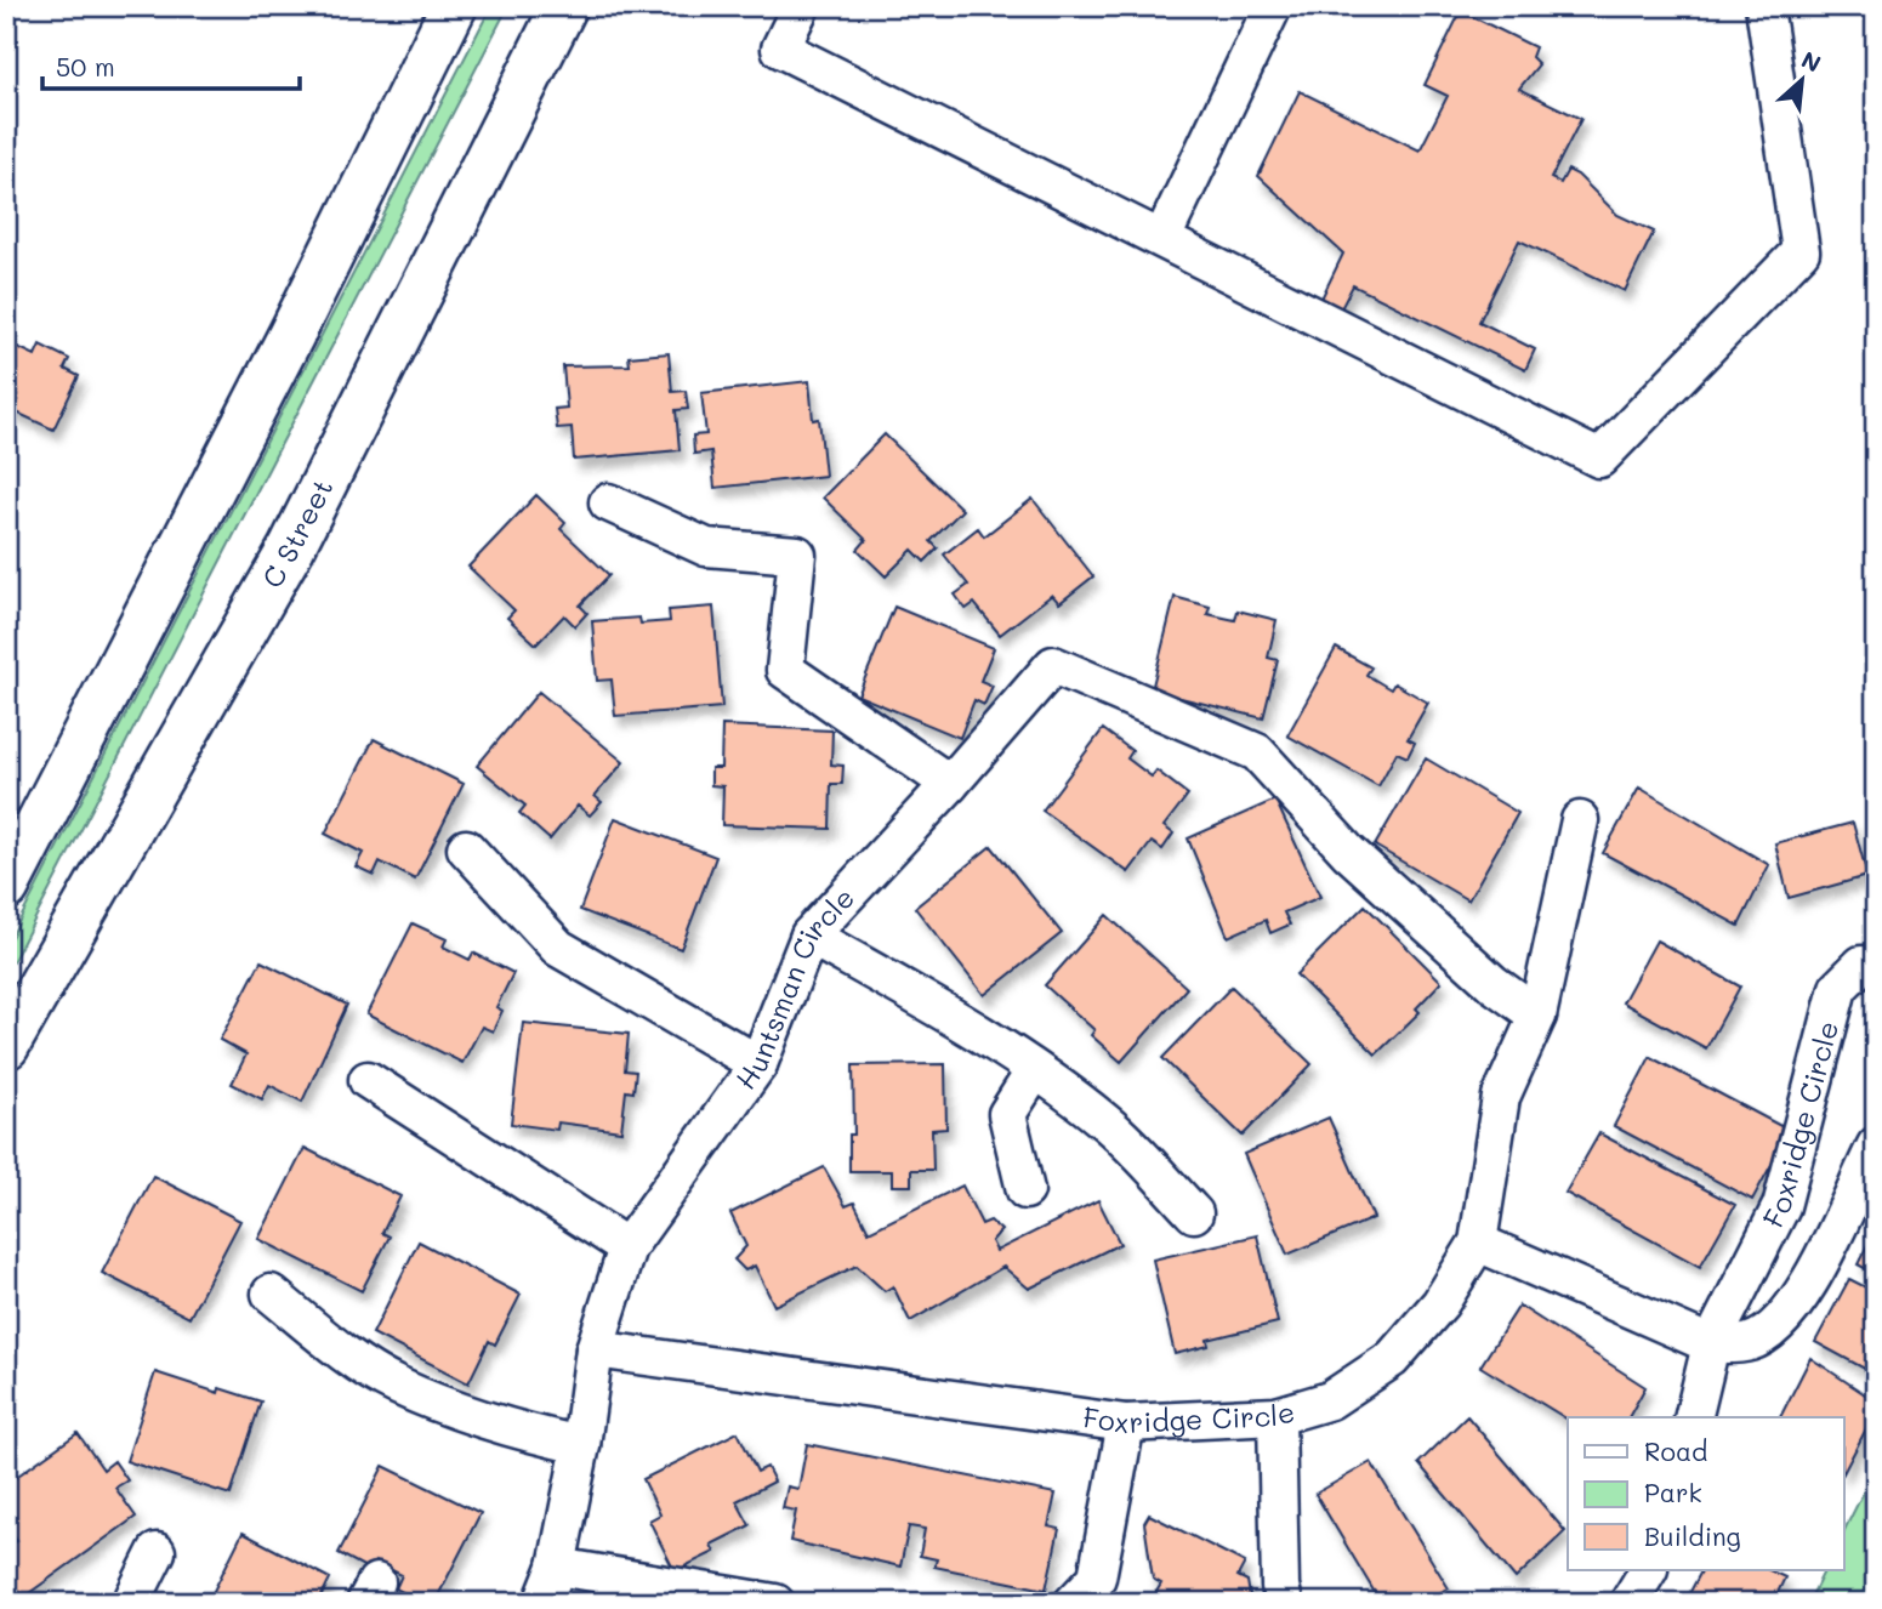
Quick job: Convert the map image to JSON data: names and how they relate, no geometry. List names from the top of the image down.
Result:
{
  "streets": {
    "main road": ["C Street"],
    "street": ["Huntsman Circle", "Foxridge Circle"]
  },
  "crossings": [
    ["Huntsman Circle", "Foxridge Circle"]
  ],
  "legend": ["Road", "Park", "Building"],
  "scale_bar": "50 m",
  "north": "top right"
}
